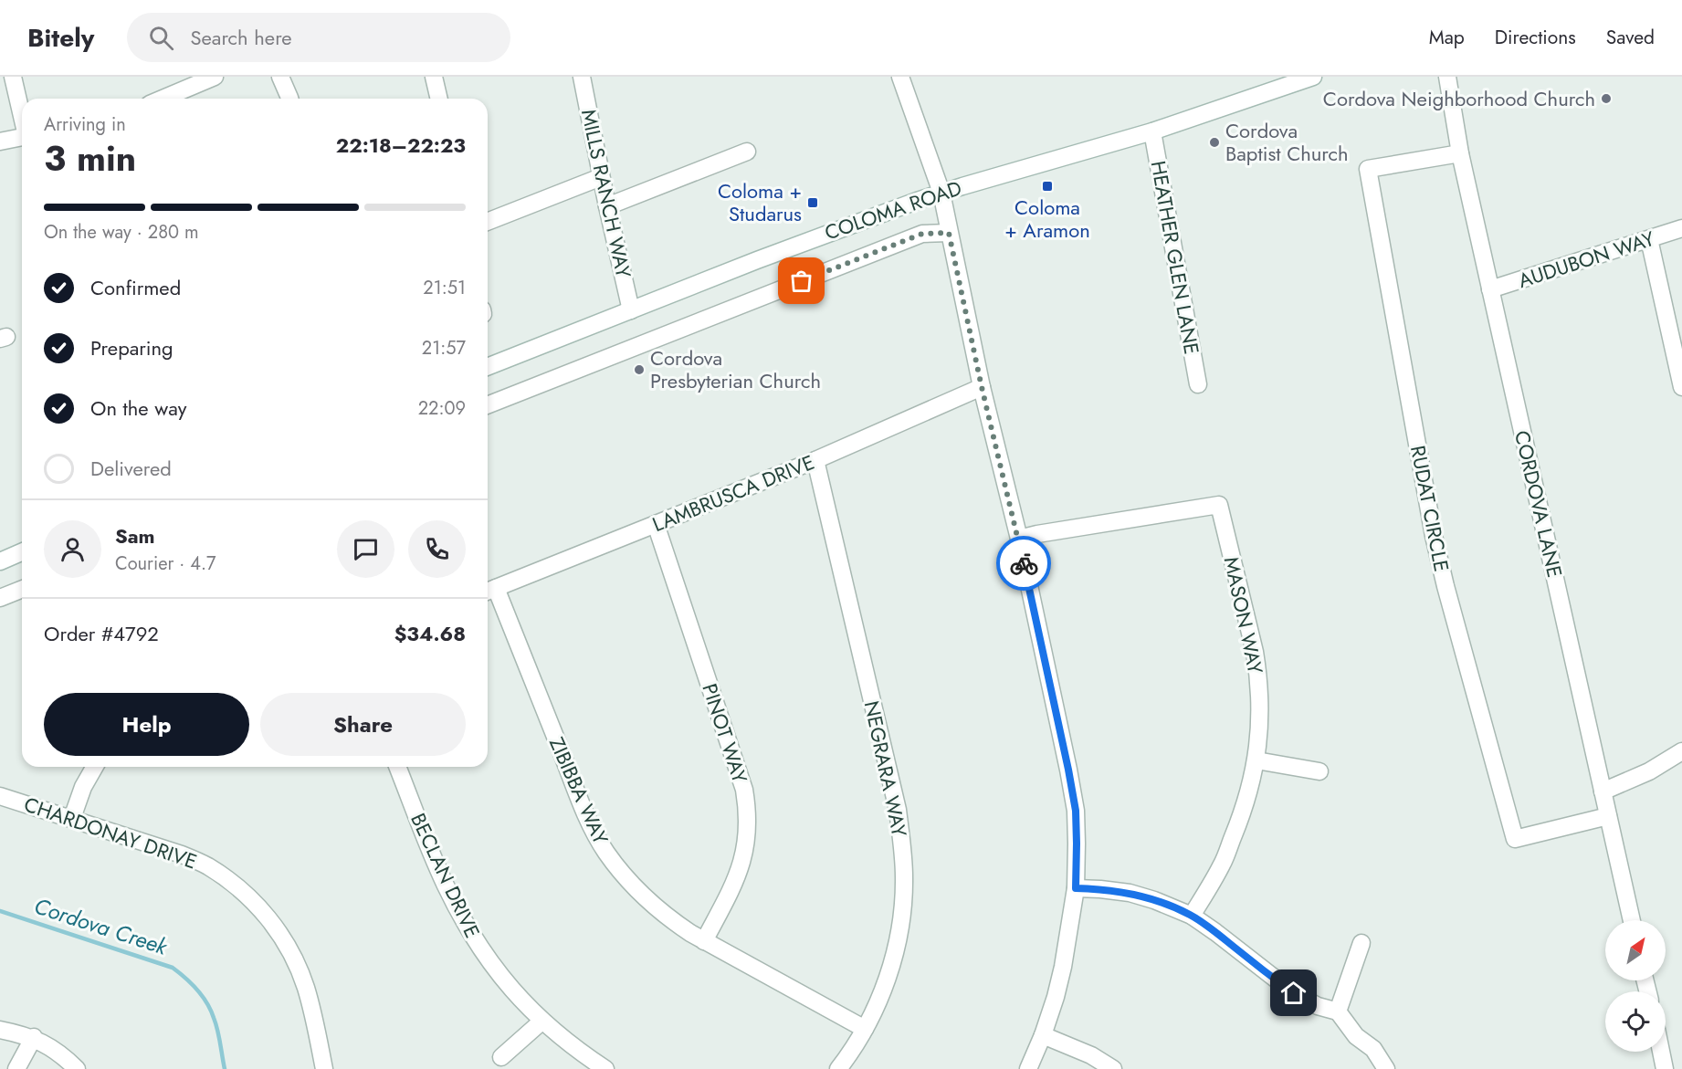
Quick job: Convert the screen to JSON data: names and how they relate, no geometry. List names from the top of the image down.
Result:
{
  "streets": {
    "street": [
      "MILLS RANCH WAY",
      "COLOMA ROAD",
      "HEATHER GLEN LANE",
      "AUDUBON WAY",
      "LAMBRUSCA DRIVE",
      "CORDOVA LANE",
      "RUDAT CIRCLE",
      "MASON WAY",
      "PINOT WAY",
      "NEGRARA WAY",
      "ZIBIBBA WAY",
      "CHARDONAY DRIVE",
      "BECLAN DRIVE"
    ]
  },
  "crossings": [
    ["MILLS RANCH WAY", "COLOMA ROAD"],
    ["COLOMA ROAD", "HEATHER GLEN LANE"],
    ["AUDUBON WAY", "CORDOVA LANE"],
    ["LAMBRUSCA DRIVE", "PINOT WAY"],
    ["LAMBRUSCA DRIVE", "NEGRARA WAY"],
    ["LAMBRUSCA DRIVE", "ZIBIBBA WAY"],
    ["CORDOVA LANE", "RUDAT CIRCLE"],
    ["PINOT WAY", "ZIBIBBA WAY"],
    ["NEGRARA WAY", "ZIBIBBA WAY"]
  ],
  "water": ["Cordova Creek"],
  "places": {
    "other": ["Cordova Neighborhood Church", "Cordova Baptist Church", "Cordova Presbyterian Church"],
    "transit": ["Coloma + Aramon", "Coloma + Studarus"]
  },
  "north": "top right",
  "page": {
    "header": "Bitely",
    "search": "Search here",
    "nav": ["Map", "Directions", "Saved"],
    "heading": ["3 min", "Arriving in", "22:18–22:23"],
    "panel": [
      "Sam",
      "Courier · 4.7",
      "Order #4792",
      "$34.68"
    ],
    "bar": "On the way · 280 m",
    "list": [
      ["Confirmed", "21:51"],
      ["Preparing", "21:57"],
      ["On the way", "22:09"],
      "Delivered"
    ],
    "buttons": ["Help", "Share"]
  }
}
